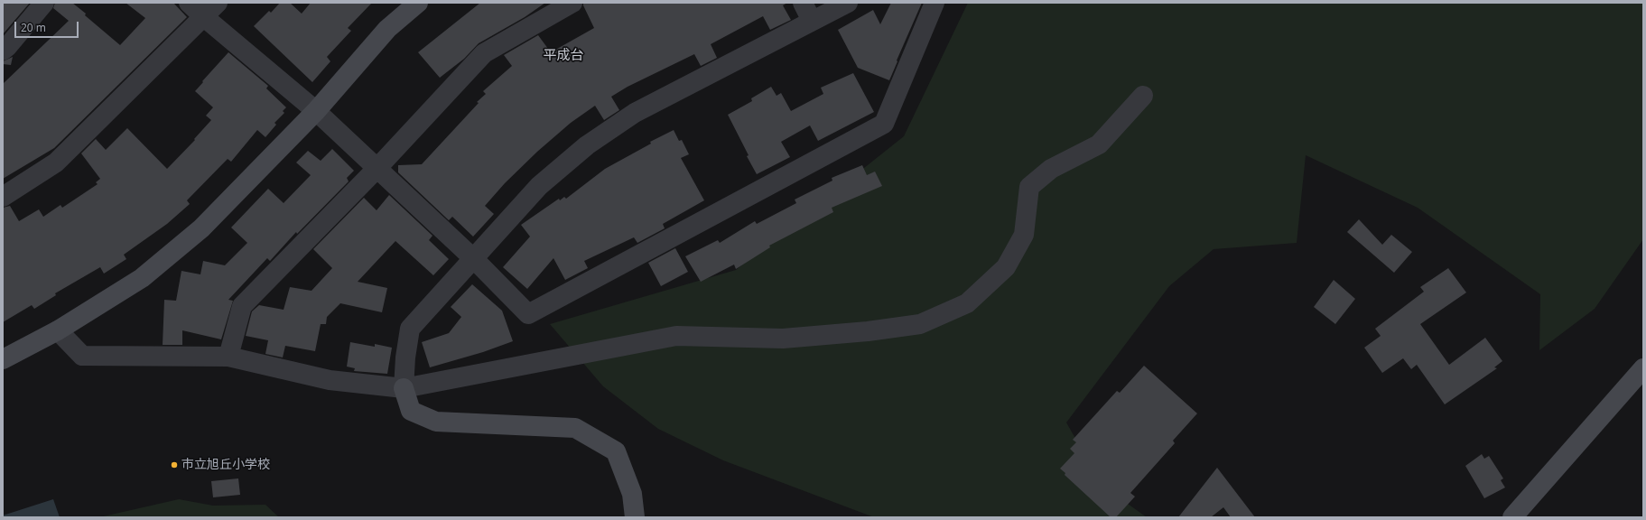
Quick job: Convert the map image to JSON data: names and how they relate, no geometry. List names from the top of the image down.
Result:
{
  "districts": ["平成台"],
  "places": ["市立旭丘小学校"],
  "scale_bar": "20 m"
}
